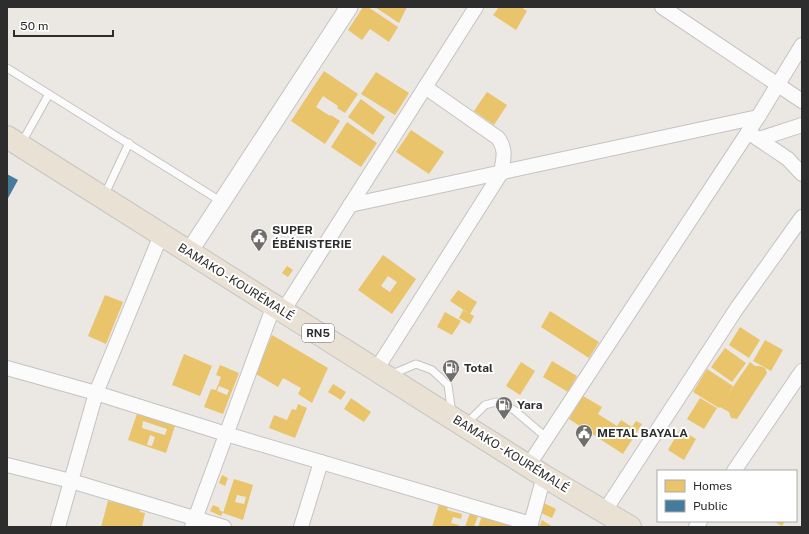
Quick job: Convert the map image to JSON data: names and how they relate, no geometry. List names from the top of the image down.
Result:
{
  "streets": {
    "highway": ["BAMAKO - KOURÉMALÉ", "RN5"]
  },
  "places": {
    "public building": ["SUPER ÉBÉNISTERIE", "METAL BAYALA"],
    "fuel station": ["Total", "Yara"]
  },
  "legend": ["Homes", "Public"],
  "scale_bar": "50 m"
}
